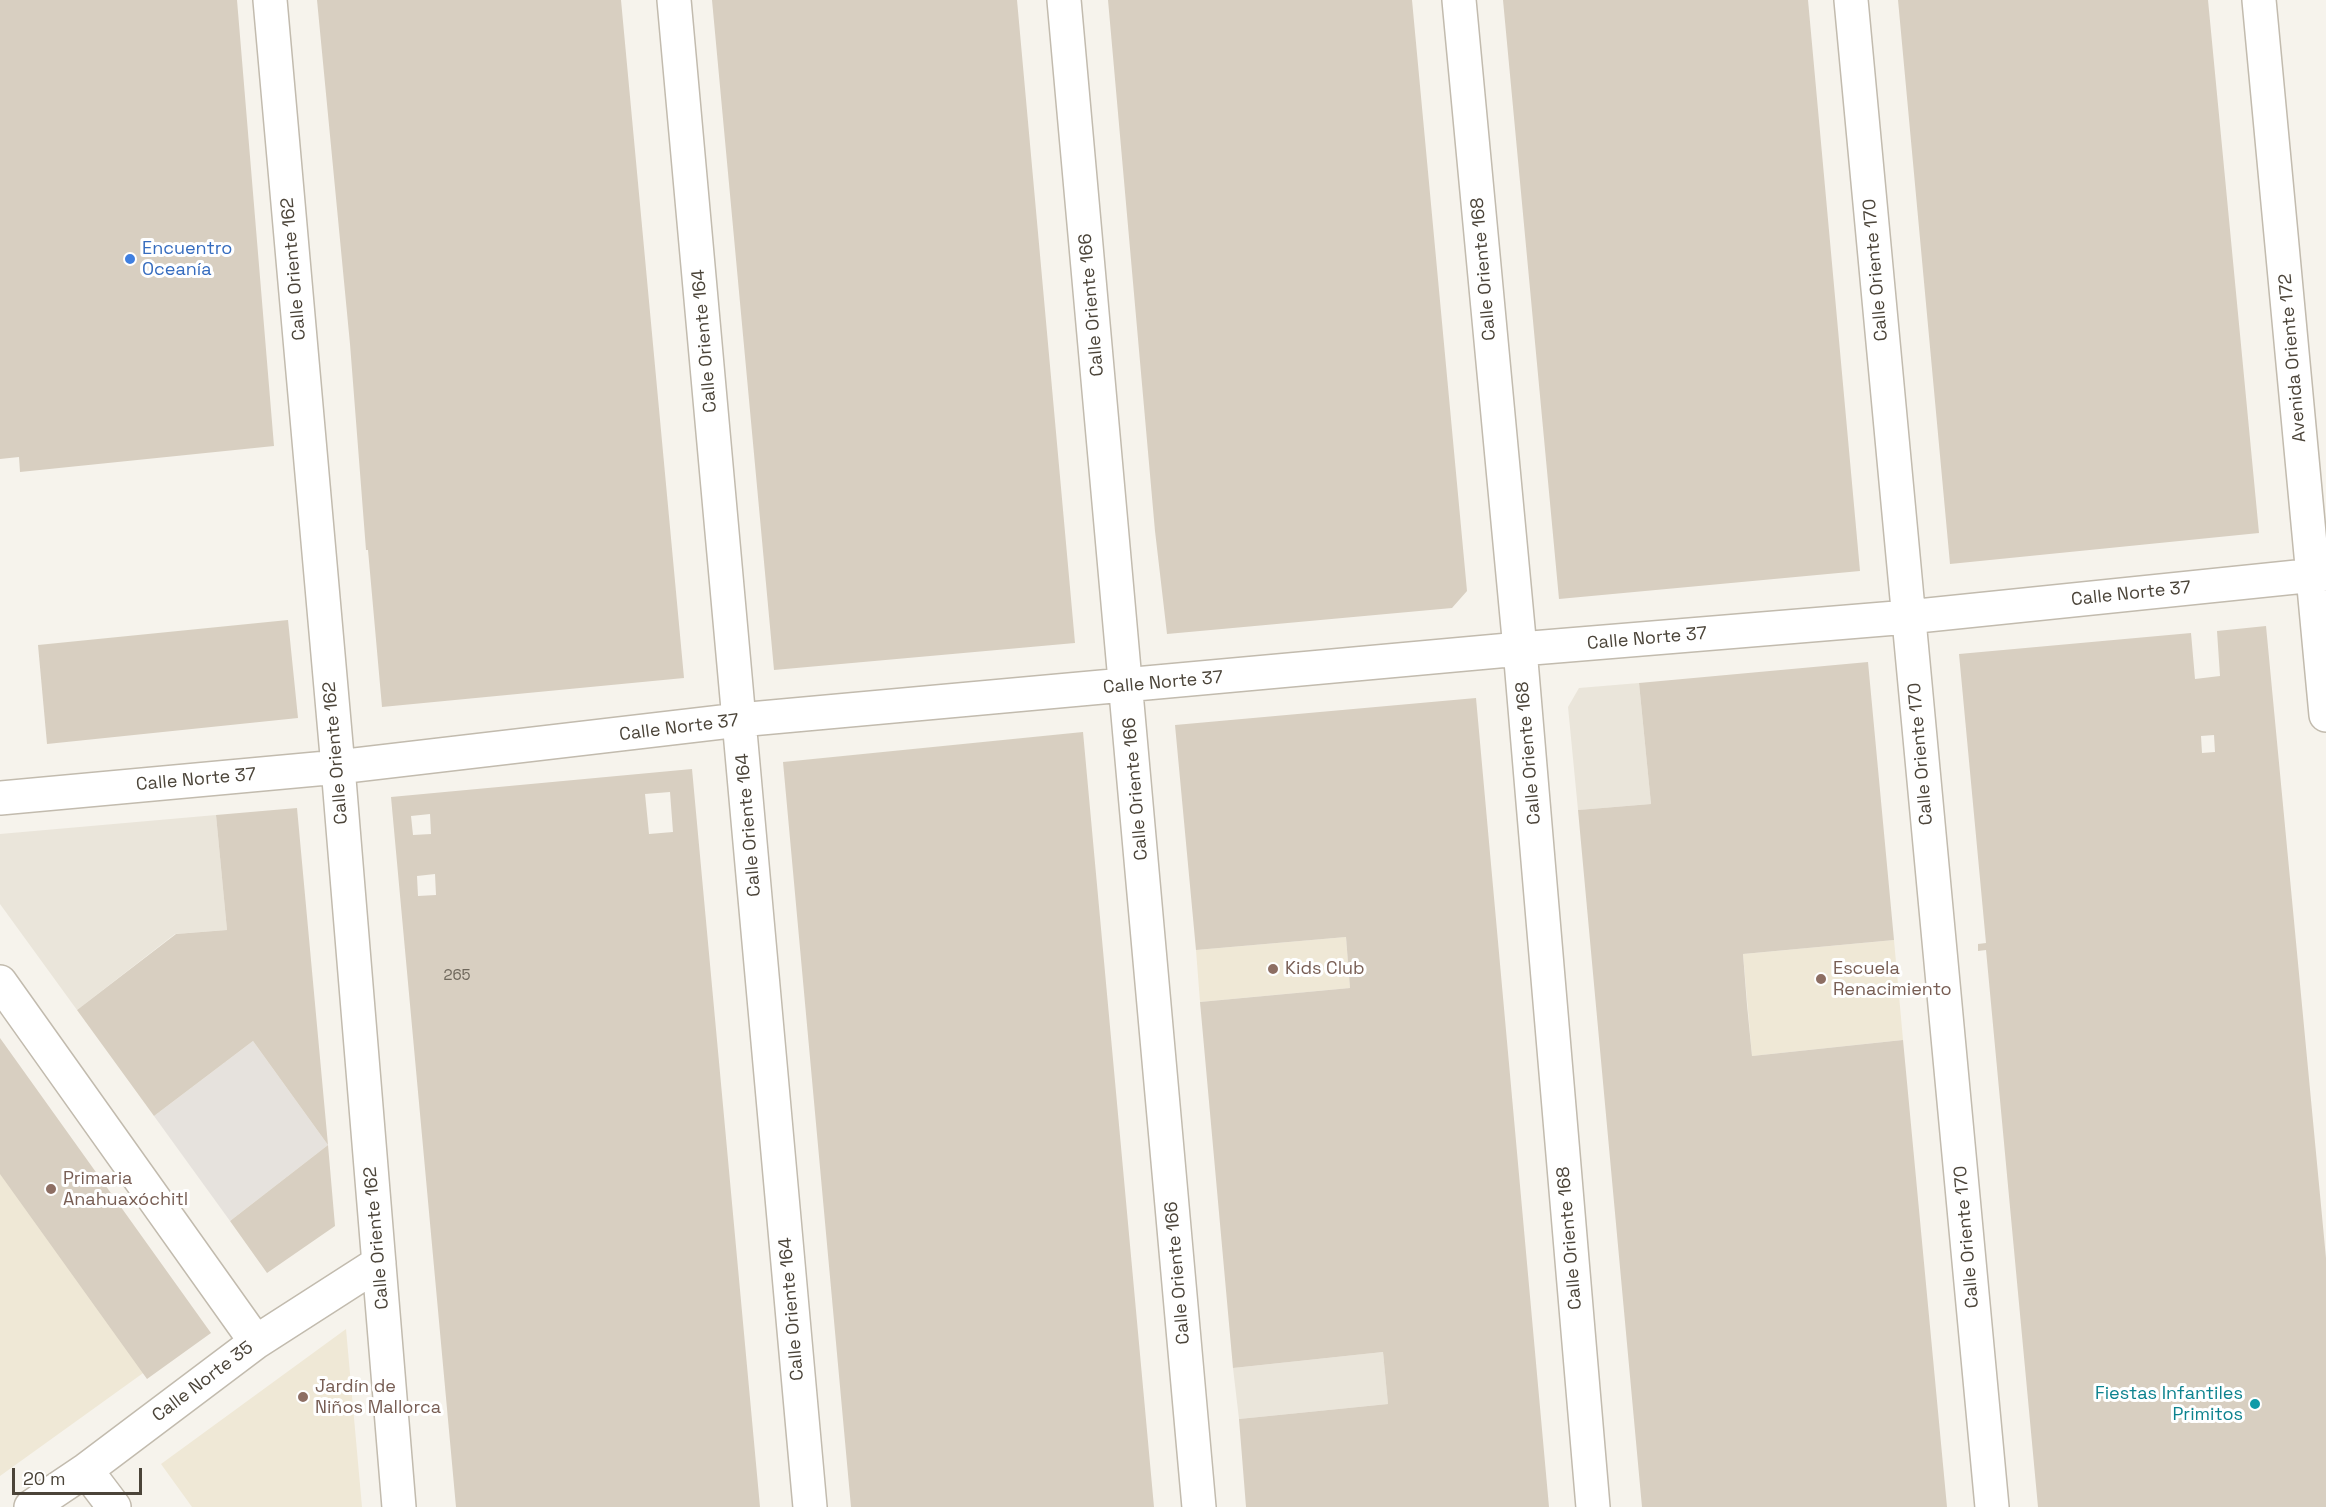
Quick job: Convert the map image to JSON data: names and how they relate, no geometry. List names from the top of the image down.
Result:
{
  "streets": {
    "street": [
      "Calle Oriente 162",
      "Calle Oriente 168",
      "Calle Oriente 170",
      "Calle Oriente 166",
      "Calle Oriente 164",
      "Avenida Oriente 172",
      "Calle Norte 37",
      "Calle Norte 35"
    ]
  },
  "crossings": [
    ["Calle Oriente 162", "Calle Norte 37"],
    ["Calle Oriente 162", "Calle Norte 35"],
    ["Calle Oriente 168", "Calle Norte 37"],
    ["Calle Oriente 170", "Calle Norte 37"],
    ["Calle Oriente 166", "Calle Norte 37"],
    ["Calle Oriente 164", "Calle Norte 37"],
    ["Avenida Oriente 172", "Calle Norte 37"]
  ],
  "places": [
    "Encuentro Oceanía",
    "Kids Club",
    "Escuela Renacimiento",
    "Primaria Anahuaxóchitl",
    "Jardín de Niños Mallorca",
    "Fiestas Infantiles Primitos"
  ],
  "house_numbers": ["265"],
  "scale_bar": "20 m"
}
